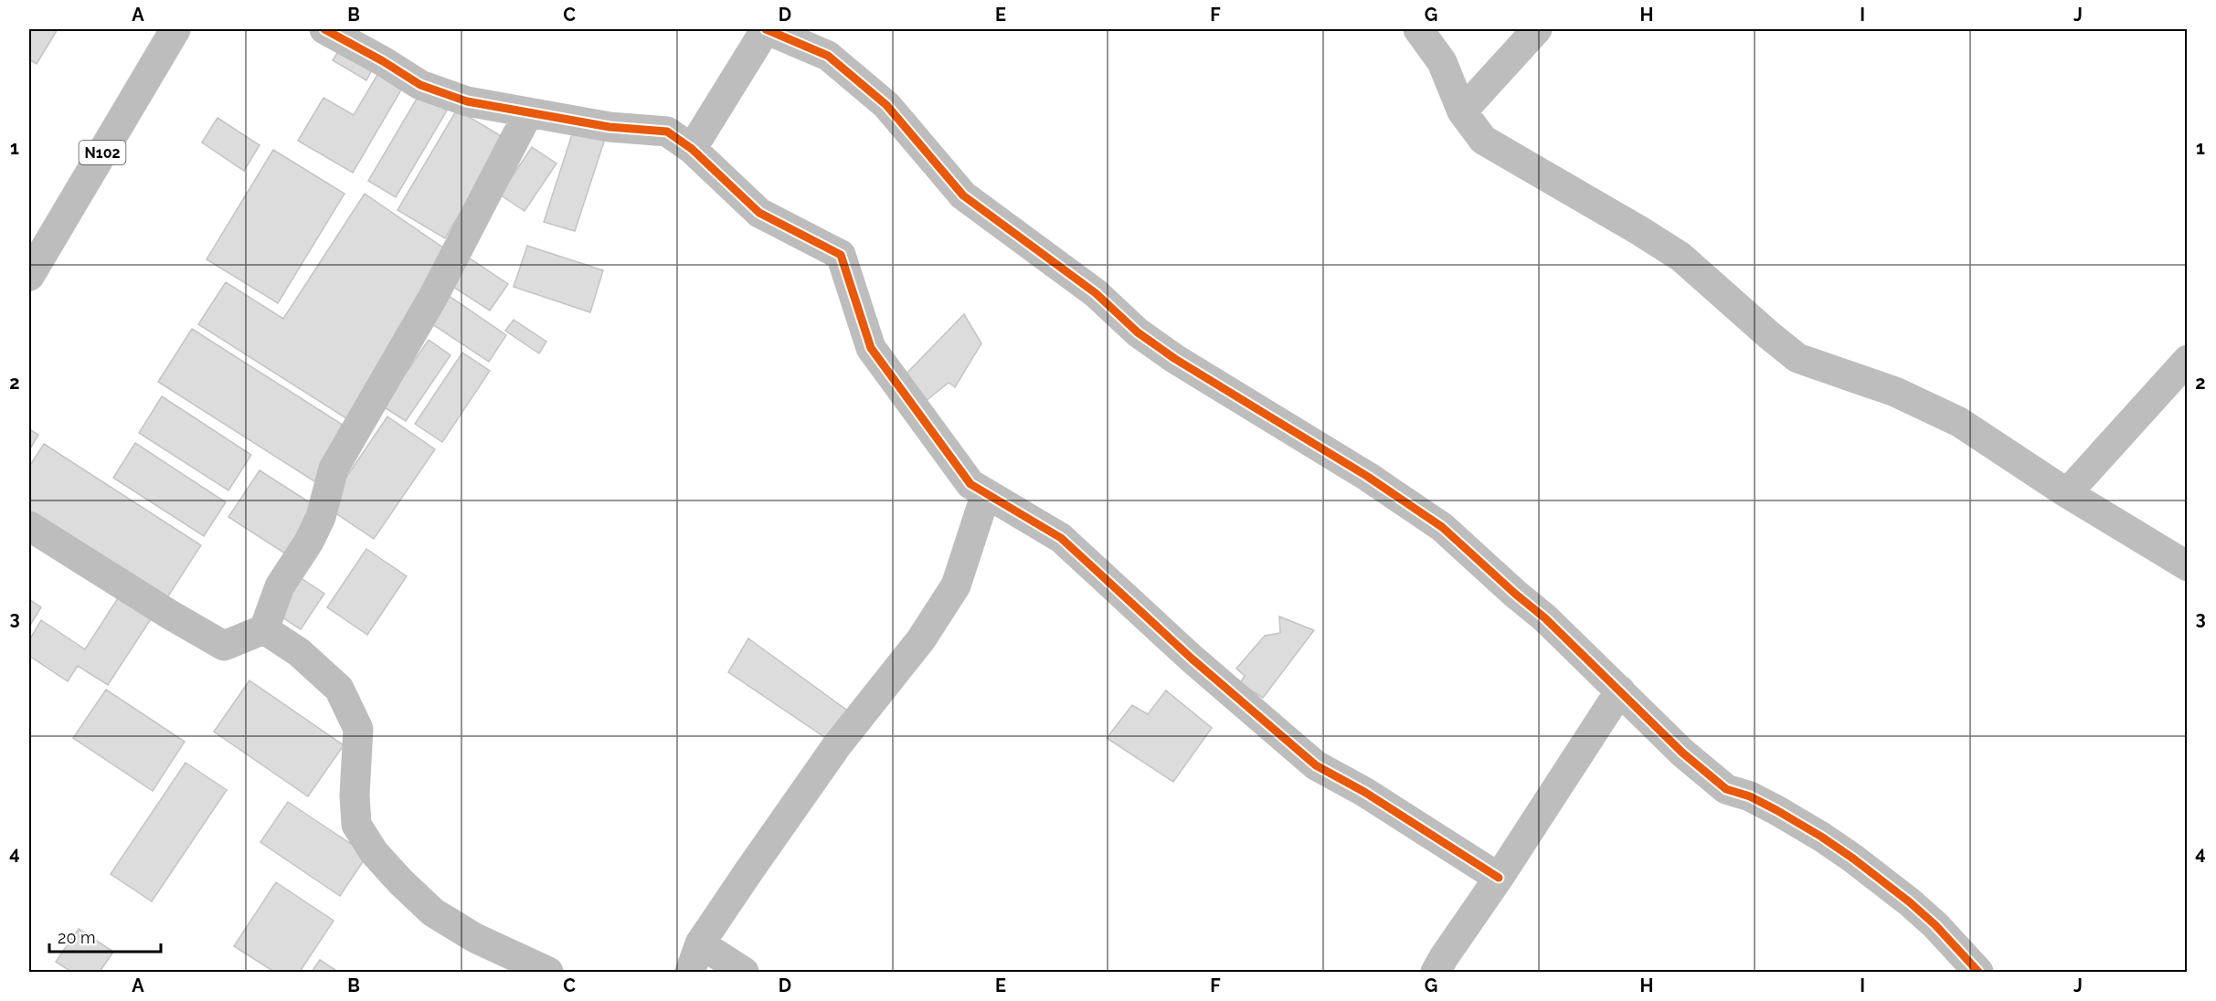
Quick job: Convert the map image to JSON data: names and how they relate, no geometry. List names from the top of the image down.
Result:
{
  "streets": {
    "main road": ["N102"]
  },
  "scale_bar": "20 m",
  "grid": {
    "columns": [
      "A",
      "B",
      "C",
      "D",
      "E",
      "F",
      "G",
      "H",
      "I",
      "J"
    ],
    "rows": [
      "1",
      "2",
      "3",
      "4"
    ]
  }
}
